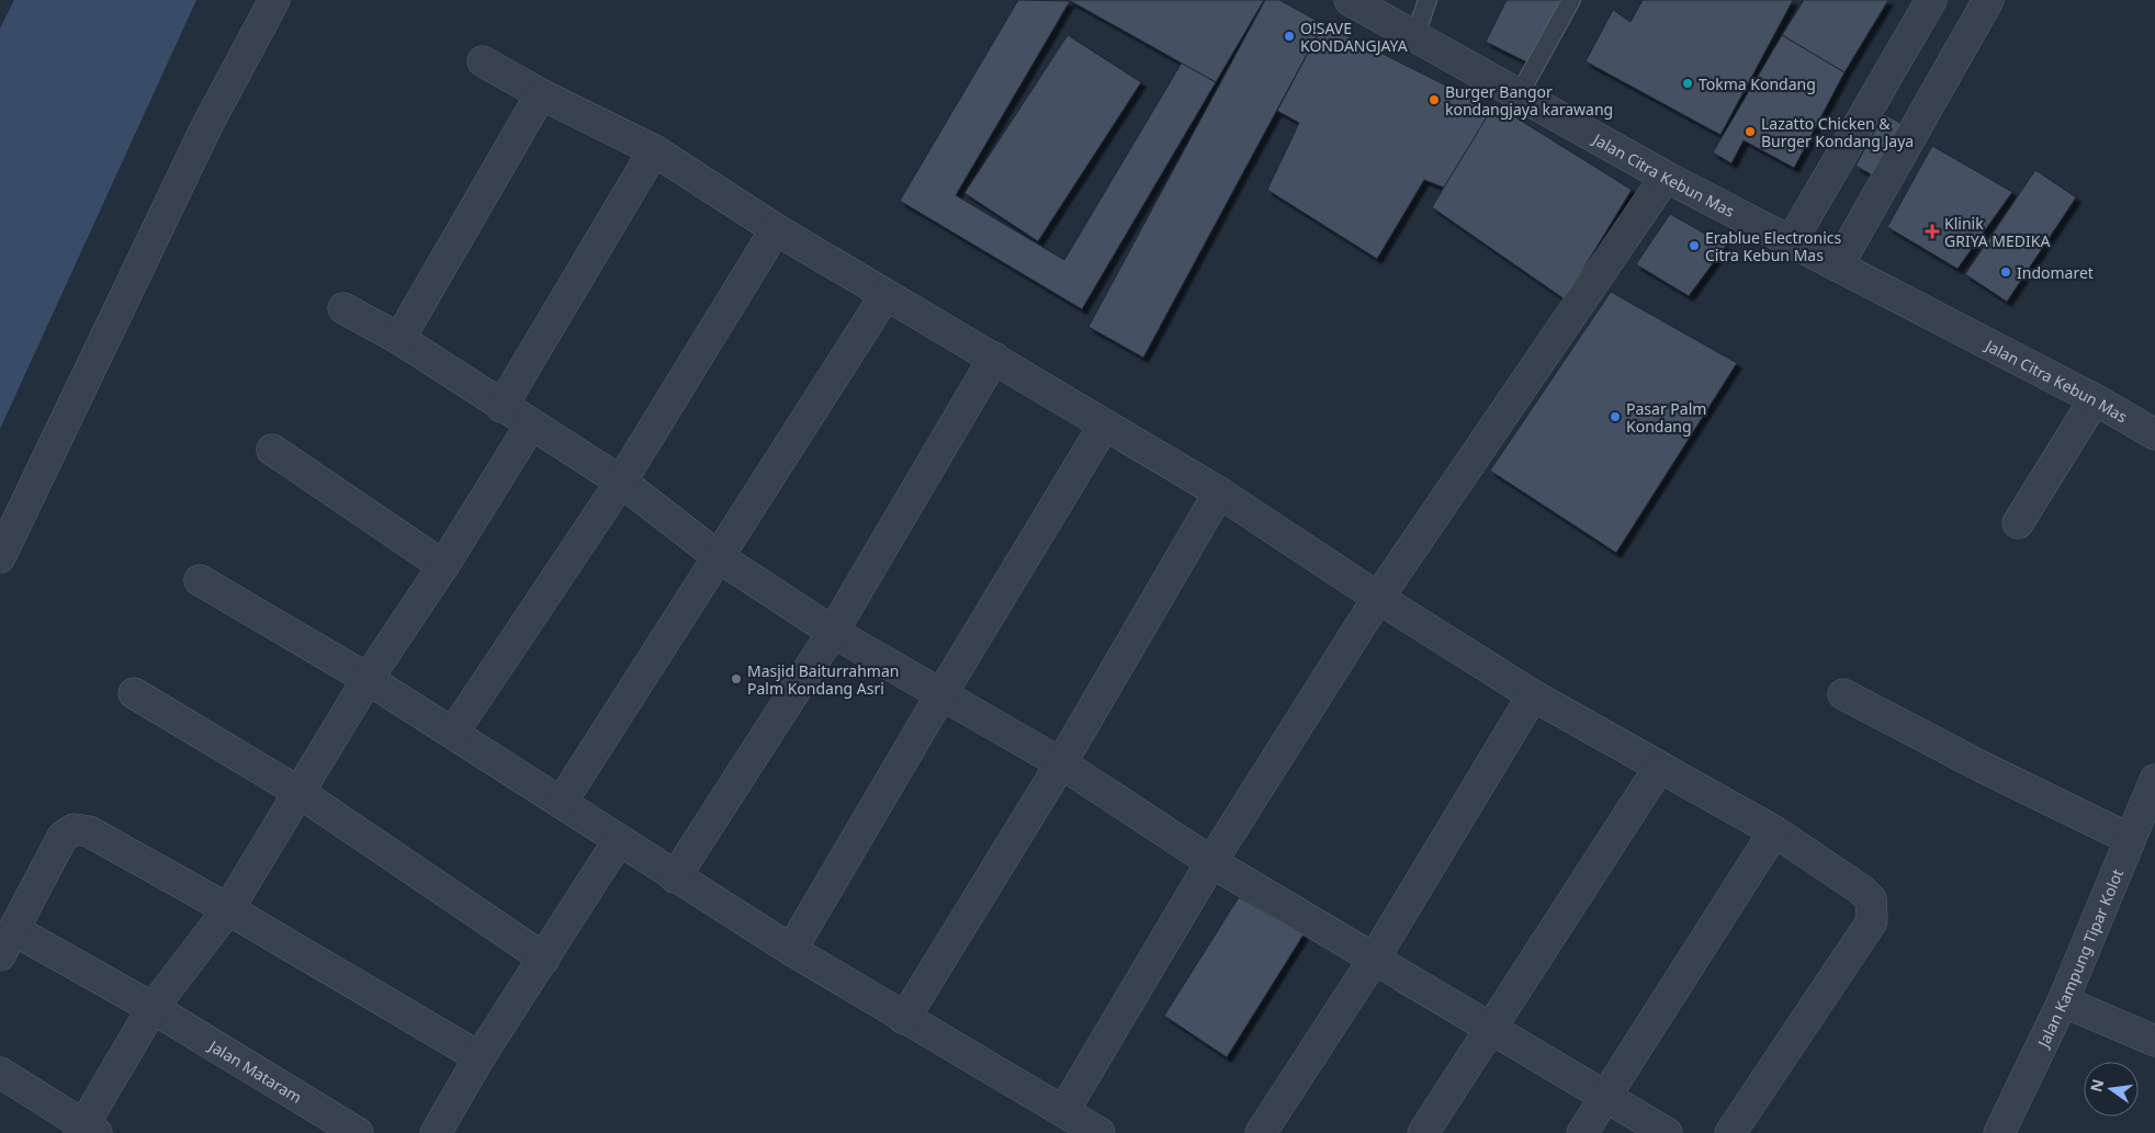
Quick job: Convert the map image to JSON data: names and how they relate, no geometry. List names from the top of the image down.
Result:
{
  "streets": {
    "street": ["Jalan Citra Kebun Mas", "Jalan Kampung Tipar Kolot", "Jalan Mataram"]
  },
  "places": {
    "other": [
      "O!SAVE KONDANGJAYA",
      "Tokma Kondang",
      "Burger Bangor kondangjaya karawang",
      "Lazatto Chicken & Burger Kondang Jaya",
      "Erablue Electronics Citra Kebun Mas",
      "Indomaret",
      "Pasar Palm Kondang",
      "Masjid Baiturrahman Palm Kondang Asri"
    ],
    "health": ["Klinik GRIYA MEDIKA"]
  },
  "north": "left"
}
